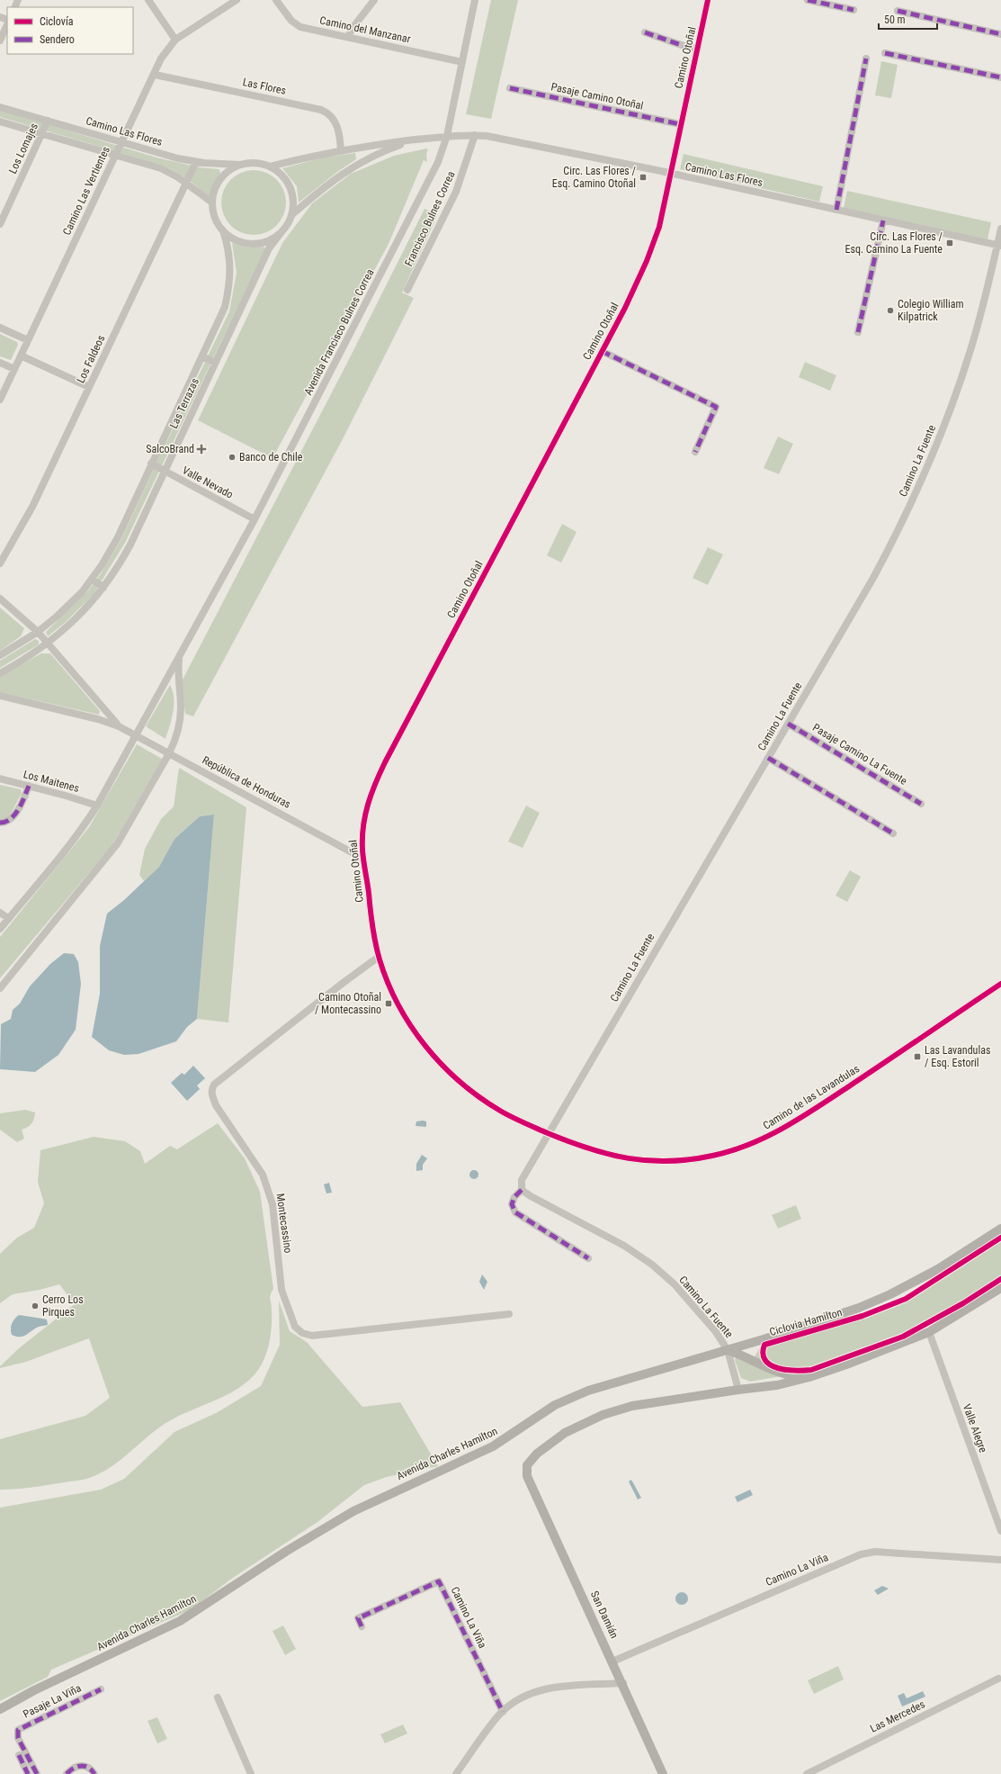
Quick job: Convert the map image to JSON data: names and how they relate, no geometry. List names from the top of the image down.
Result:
{
  "streets": {
    "main road": ["Avenida Charles Hamilton", "San Damián"],
    "street": [
      "Camino del Manzanar",
      "Camino Otoñal",
      "Las Flores",
      "Pasaje Camino Otoñal",
      "Camino Las Flores",
      "Los Lomajes",
      "Camino Las Vertientes",
      "Francisco Bulnes Correa",
      "Avenida Francisco Bulnes Correa",
      "Los Faldeos",
      "Las Terrazas",
      "Camino La Fuente",
      "Valle Nevado",
      "Pasaje Camino La Fuente",
      "Los Maitenes",
      "República de Honduras",
      "Camino de las Lavandulas",
      "Montecassino",
      "Valle Alegre",
      "Camino La Viña",
      "Pasaje La Viña",
      "Las Mercedes"
    ],
    "cycle path": ["Ciclovia Hamilton"]
  },
  "crossings": [
    ["Camino del Manzanar", "Avenida Francisco Bulnes Correa"],
    ["Camino Otoñal", "Pasaje Camino Otoñal"],
    ["Camino Otoñal", "Camino Las Flores"],
    ["Camino Otoñal", "Camino La Fuente"],
    ["Camino Otoñal", "República de Honduras"],
    ["Camino Otoñal", "Camino de las Lavandulas"],
    ["Camino Otoñal", "Montecassino"],
    ["Las Flores", "Camino Las Flores"],
    ["Las Flores", "Camino Las Vertientes"],
    ["Camino Las Flores", "Los Lomajes"],
    ["Camino Las Flores", "Camino Las Vertientes"],
    ["Camino Las Flores", "Francisco Bulnes Correa"],
    ["Camino Las Flores", "Avenida Francisco Bulnes Correa"],
    ["Camino Las Flores", "Los Faldeos"],
    ["Camino Las Flores", "Las Terrazas"],
    ["Camino Las Flores", "Camino La Fuente"],
    ["Avenida Francisco Bulnes Correa", "Valle Nevado"],
    ["Avenida Francisco Bulnes Correa", "Los Maitenes"],
    ["Avenida Francisco Bulnes Correa", "República de Honduras"],
    ["Las Terrazas", "Valle Nevado"],
    ["Las Terrazas", "República de Honduras"],
    ["Camino La Fuente", "Pasaje Camino La Fuente"],
    ["Camino La Fuente", "Camino de las Lavandulas"],
    ["Camino La Fuente", "Avenida Charles Hamilton"],
    ["Camino La Fuente", "San Damián"],
    ["Camino La Viña", "San Damián"]
  ],
  "places": {
    "transit": [
      "Circ. Las Flores / Esq. Camino Otoñal",
      "Circ. Las Flores / Esq. Camino La Fuente",
      "Camino Otoñal / Montecassino",
      "Las Lavandulas / Esq. Estoril"
    ],
    "other": ["Colegio William Kilpatrick", "Banco de Chile", "Cerro Los Pirques"],
    "health": ["SalcoBrand"]
  },
  "legend": ["Ciclovía", "Sendero"],
  "scale_bar": "50 m"
}
